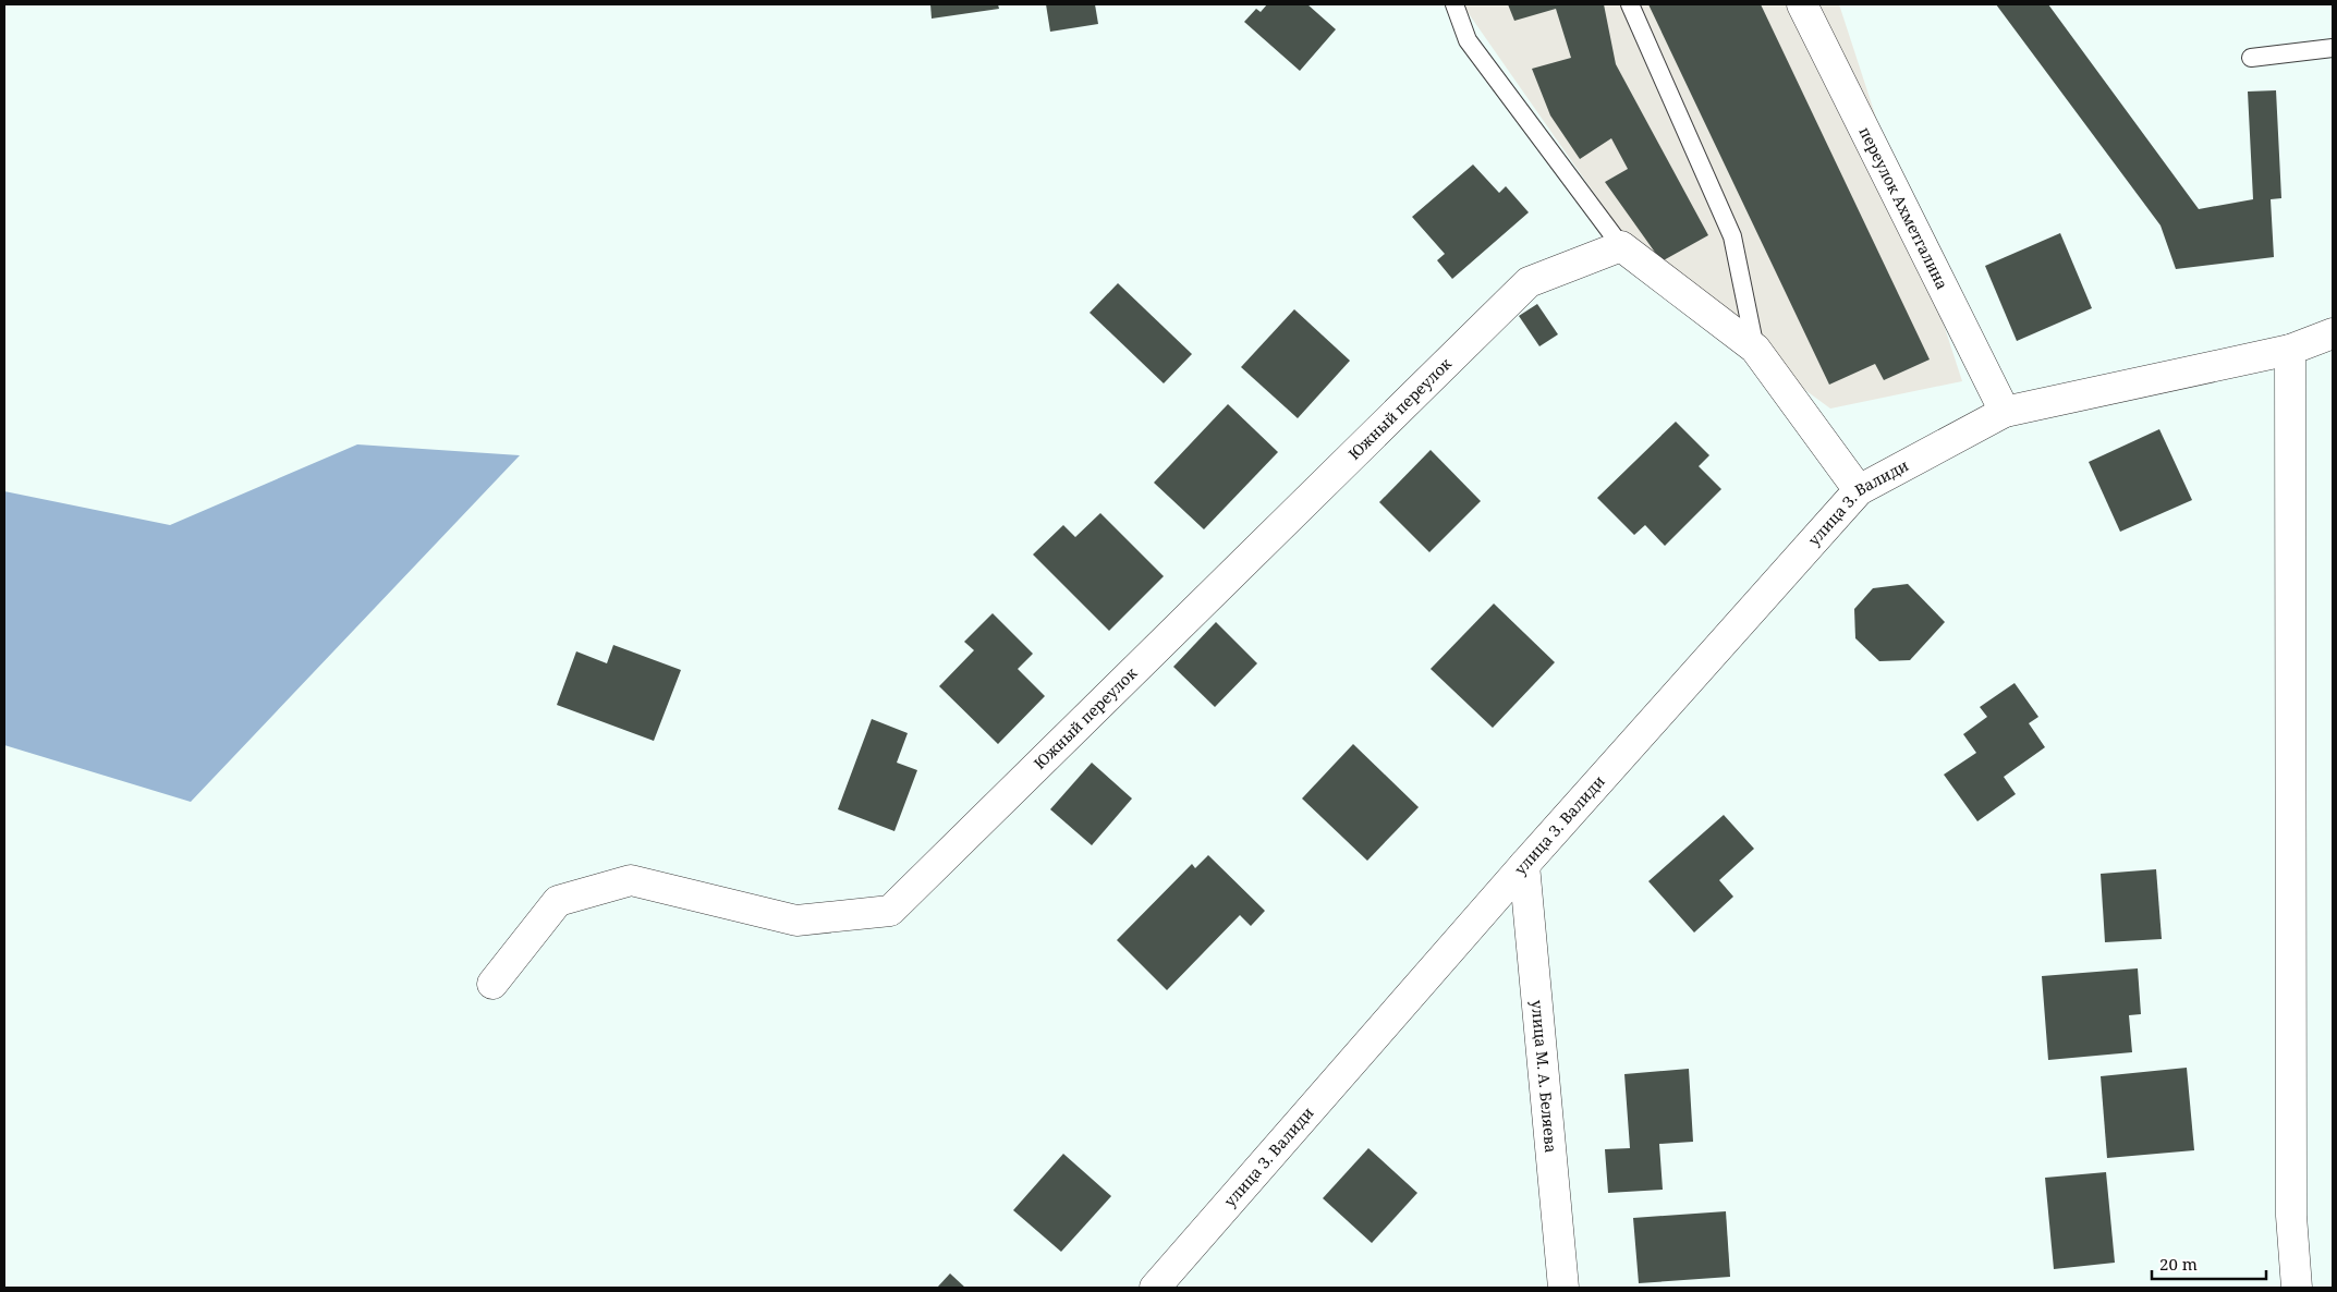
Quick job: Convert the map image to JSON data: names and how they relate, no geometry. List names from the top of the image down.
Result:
{
  "streets": {
    "street": [
      "переулок Ахметгалина",
      "Южный переулок",
      "улица З. Валиди",
      "улица М. А. Беляева"
    ]
  },
  "crossings": [
    ["переулок Ахметгалина", "улица З. Валиди"],
    ["улица З. Валиди", "улица М. А. Беляева"]
  ],
  "scale_bar": "20 m"
}
